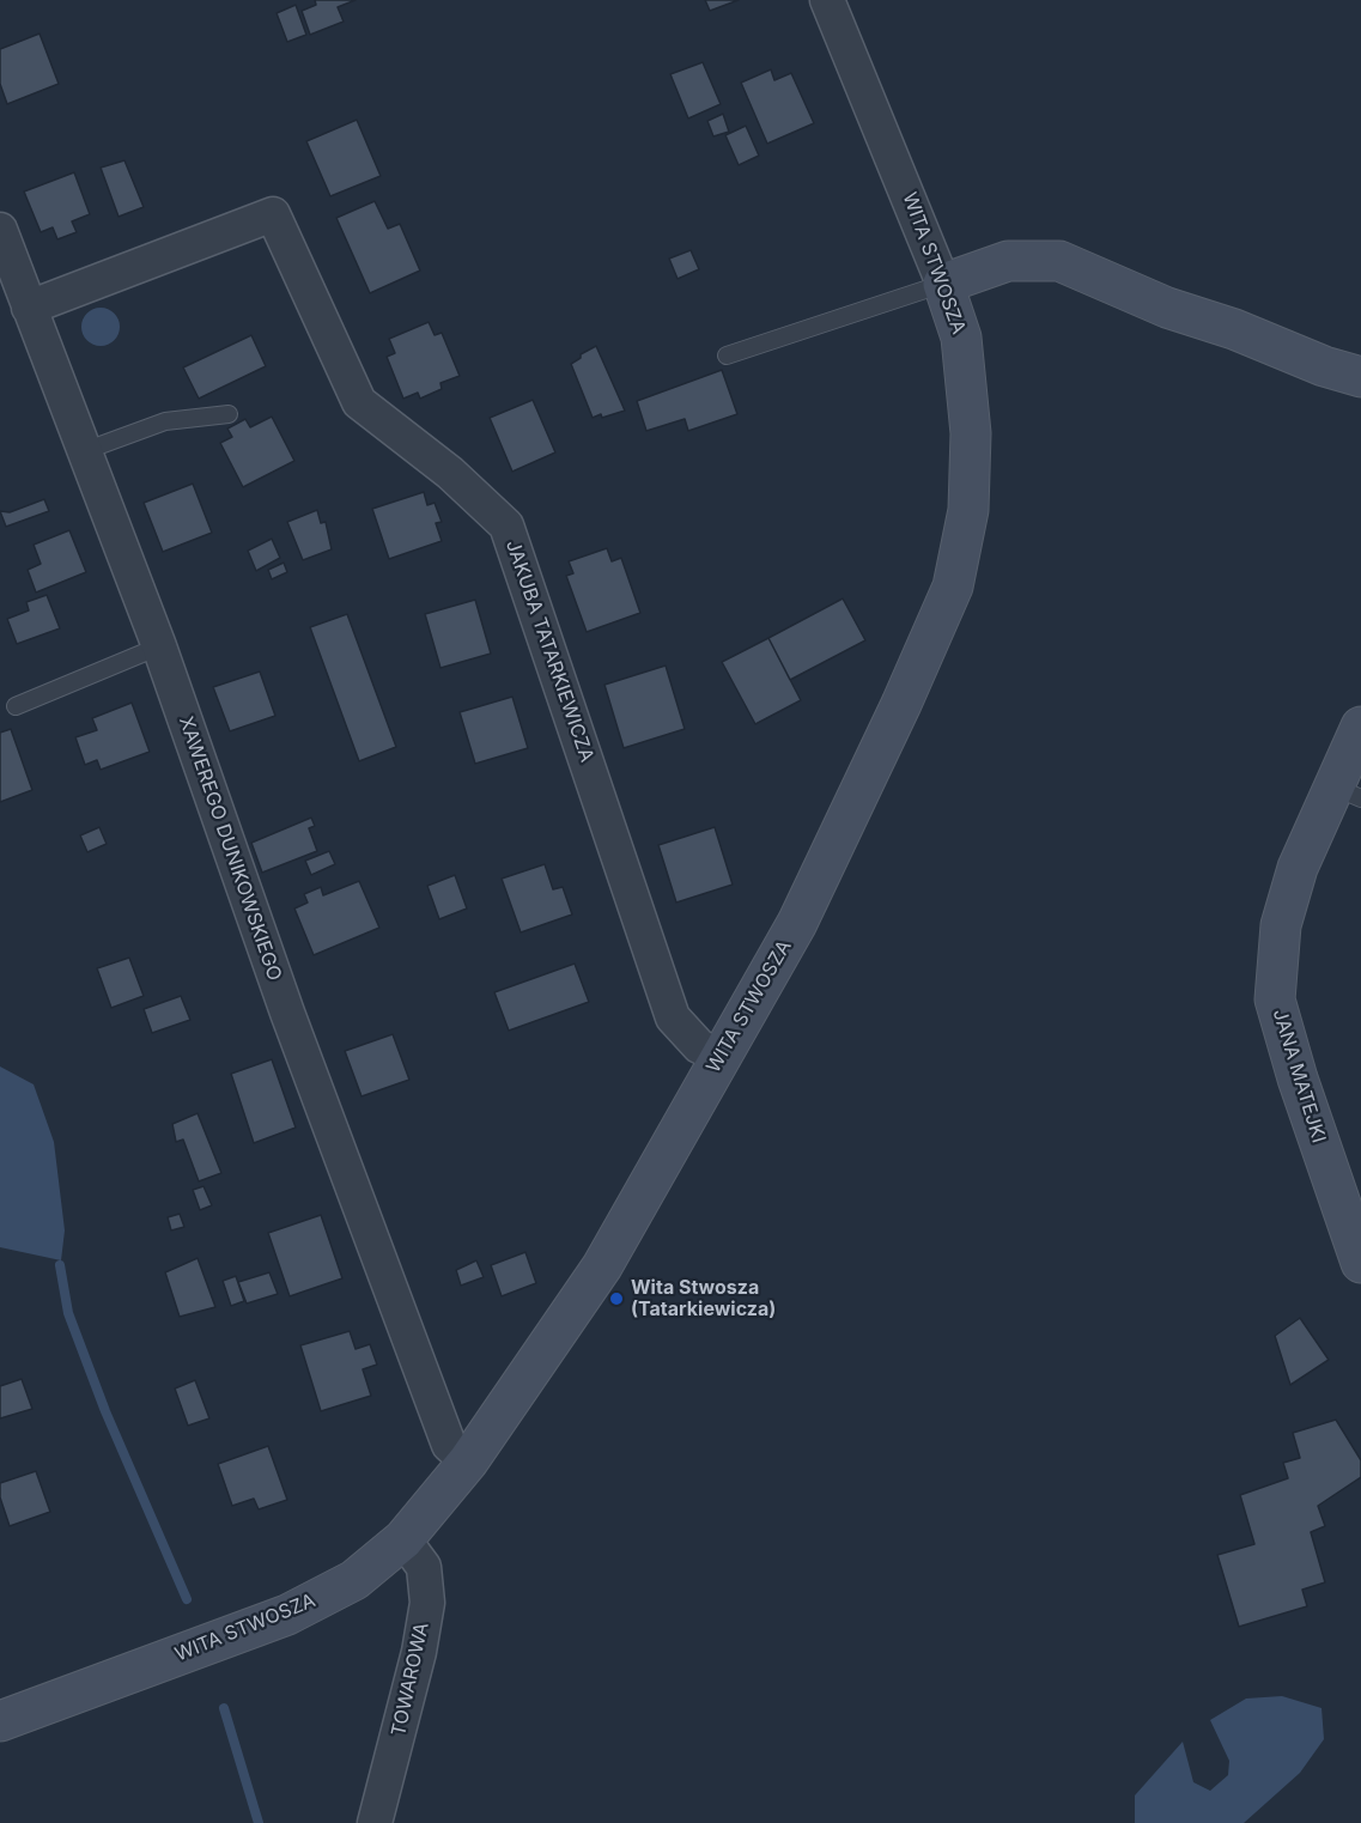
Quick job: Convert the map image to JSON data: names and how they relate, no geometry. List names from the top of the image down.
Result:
{
  "streets": {
    "street": [
      "WITA STWOSZA",
      "JAKUBA TATARKIEWICZA",
      "XAWEREGO DUNIKOWSKIEGO",
      "JANA MATEJKI",
      "TOWAROWA"
    ]
  },
  "crossings": [
    ["WITA STWOSZA", "JAKUBA TATARKIEWICZA"],
    ["WITA STWOSZA", "XAWEREGO DUNIKOWSKIEGO"],
    ["WITA STWOSZA", "TOWAROWA"],
    ["JAKUBA TATARKIEWICZA", "XAWEREGO DUNIKOWSKIEGO"]
  ],
  "places": ["Wita Stwosza (Tatarkiewicza)"]
}
